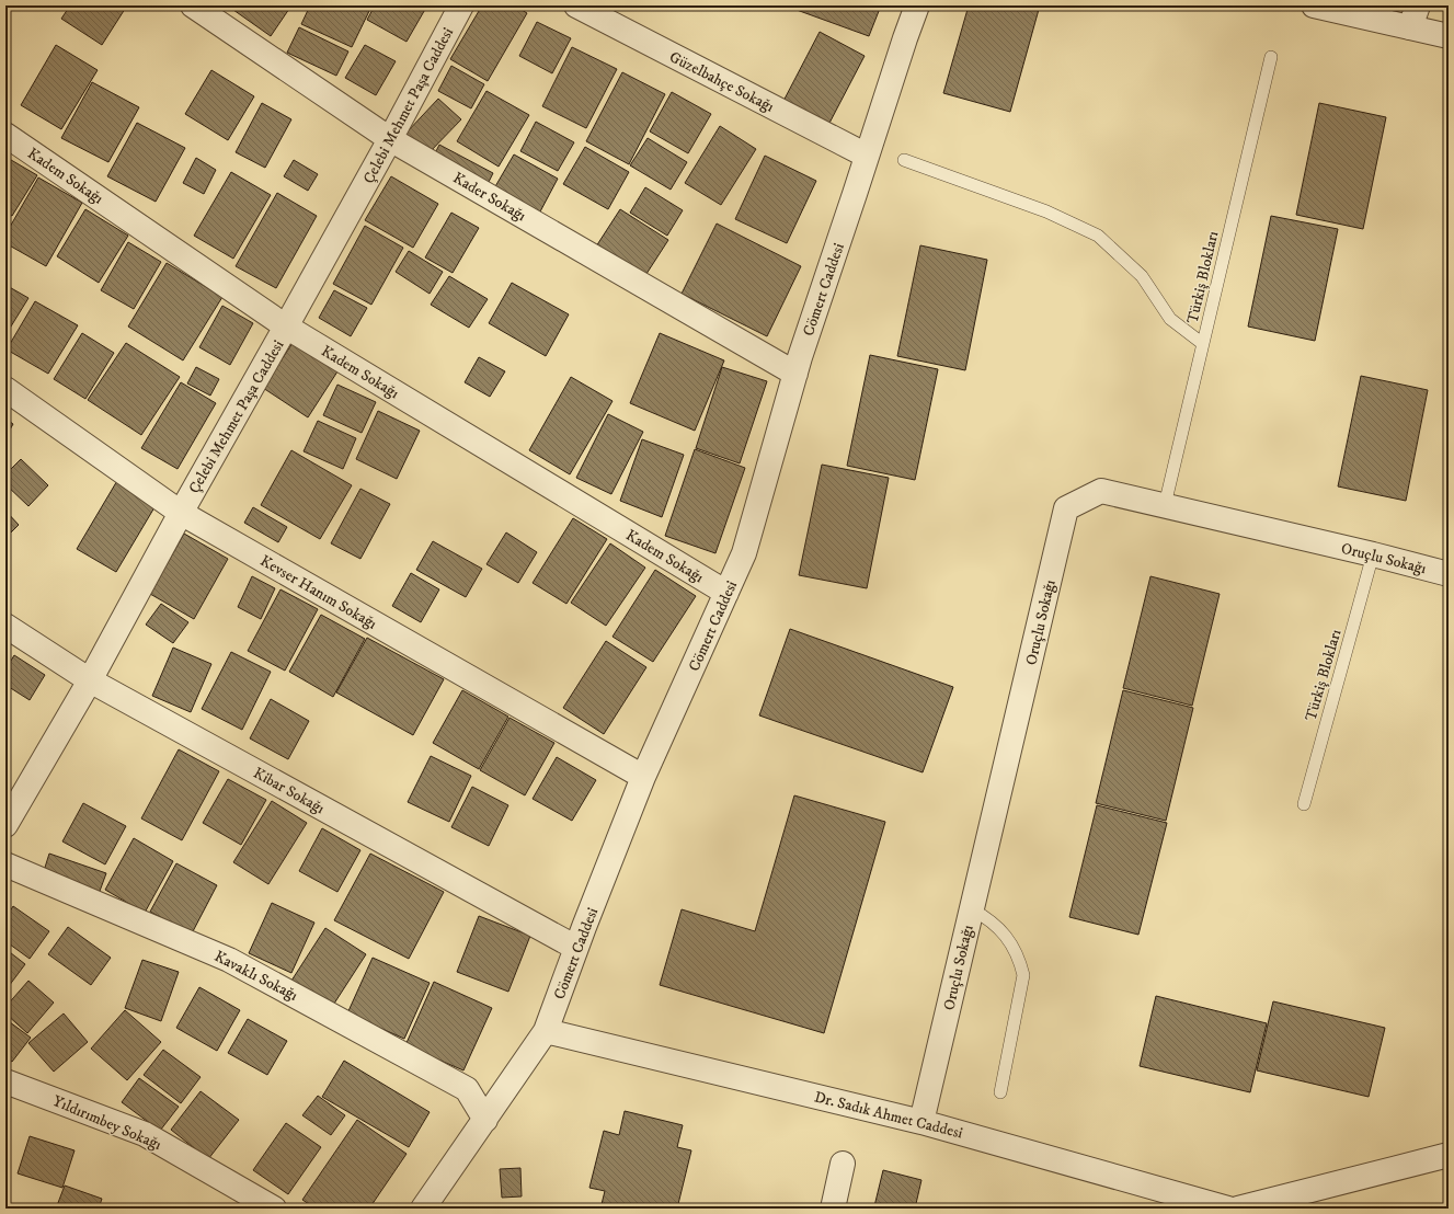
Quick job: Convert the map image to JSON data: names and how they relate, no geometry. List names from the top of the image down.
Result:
{
  "streets": {
    "street": [
      "Güzelbahçe Sokağı",
      "Çelebi Mehmet Paşa Caddesi",
      "Kadem Sokağı",
      "Kader Sokağı",
      "Cömert Caddesi",
      "Oruçlu Sokağı",
      "Kevser Hanım Sokağı",
      "Kibar Sokağı",
      "Kavaklı Sokağı",
      "Dr. Sadık Ahmet Caddesi",
      "Yıldırımbey Sokağı"
    ],
    "lane": ["Türkiş Blokları"]
  },
  "crossings": [
    ["Güzelbahçe Sokağı", "Cömert Caddesi"],
    ["Çelebi Mehmet Paşa Caddesi", "Kadem Sokağı"],
    ["Çelebi Mehmet Paşa Caddesi", "Kader Sokağı"],
    ["Çelebi Mehmet Paşa Caddesi", "Kevser Hanım Sokağı"],
    ["Çelebi Mehmet Paşa Caddesi", "Kibar Sokağı"],
    ["Kadem Sokağı", "Cömert Caddesi"],
    ["Kader Sokağı", "Cömert Caddesi"],
    ["Türkiş Blokları", "Oruçlu Sokağı"],
    ["Cömert Caddesi", "Kevser Hanım Sokağı"],
    ["Cömert Caddesi", "Kibar Sokağı"],
    ["Cömert Caddesi", "Kavaklı Sokağı"],
    ["Cömert Caddesi", "Dr. Sadık Ahmet Caddesi"],
    ["Oruçlu Sokağı", "Dr. Sadık Ahmet Caddesi"]
  ]
}
